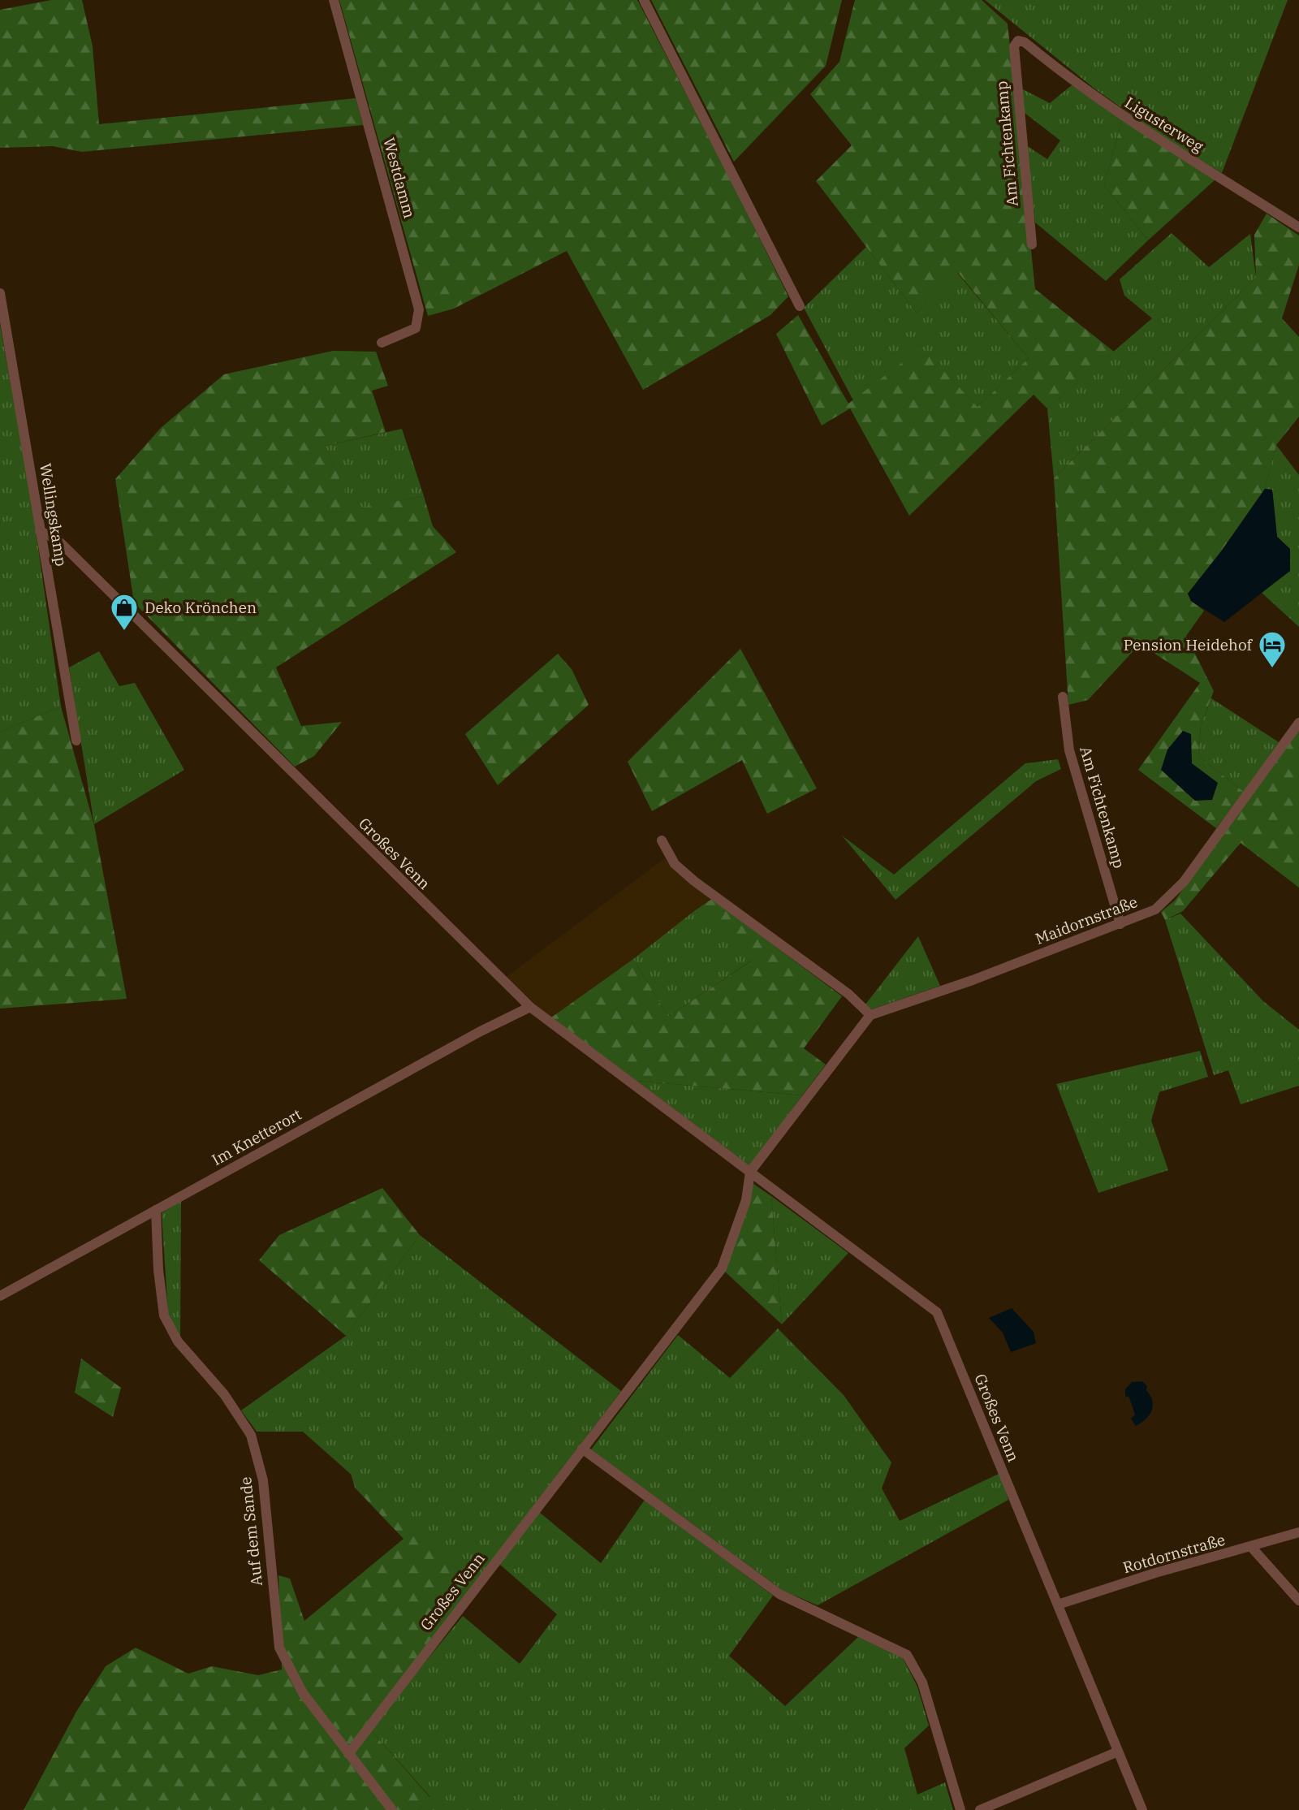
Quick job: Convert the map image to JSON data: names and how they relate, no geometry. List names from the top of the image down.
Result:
{
  "streets": {
    "street": [
      "Ligusterweg",
      "Am Fichtenkamp",
      "Westdamm",
      "Wellingskamp",
      "Großes Venn",
      "Maidornstraße",
      "Im Knetterort",
      "Auf dem Sande",
      "Rotdornstraße"
    ]
  },
  "crossings": [
    ["Ligusterweg", "Am Fichtenkamp"],
    ["Am Fichtenkamp", "Maidornstraße"],
    ["Wellingskamp", "Großes Venn"],
    ["Großes Venn", "Im Knetterort"],
    ["Großes Venn", "Auf dem Sande"],
    ["Großes Venn", "Rotdornstraße"],
    ["Im Knetterort", "Auf dem Sande"]
  ],
  "places": {
    "shop": ["Deko Krönchen"],
    "hotel": ["Pension Heidehof"]
  }
}
